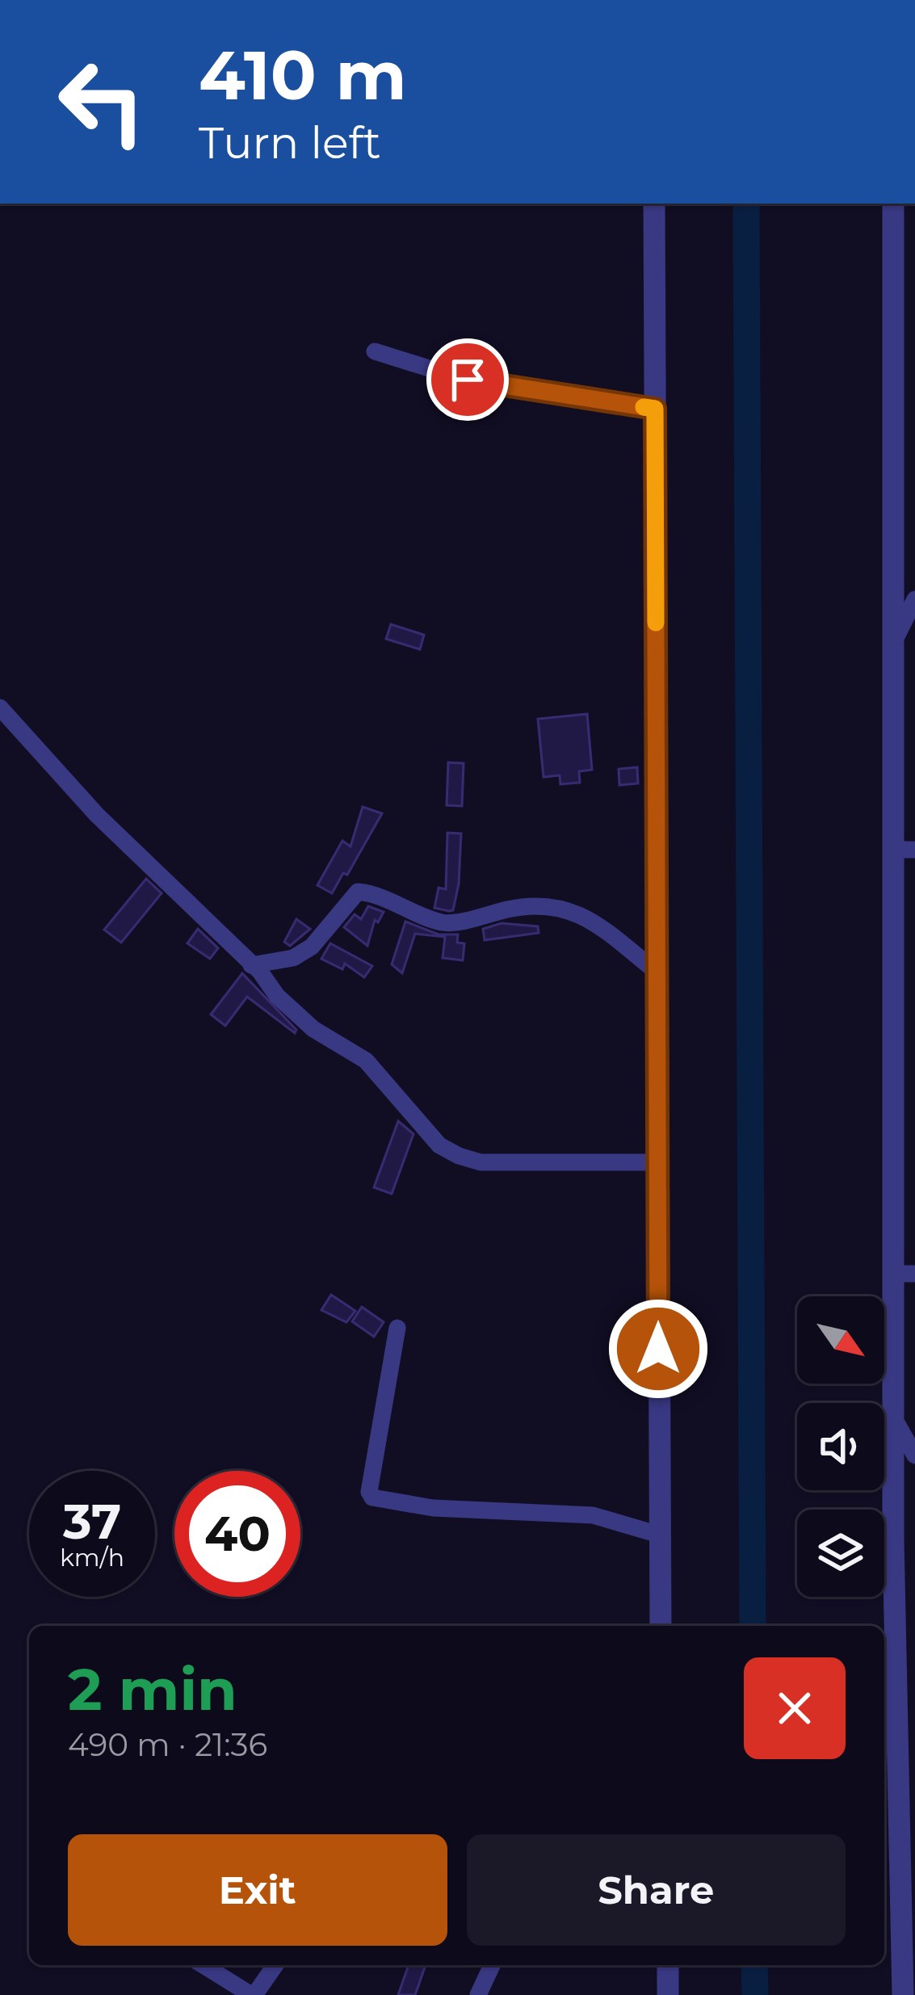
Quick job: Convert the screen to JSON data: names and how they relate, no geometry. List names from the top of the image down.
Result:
{
  "north": "bottom right",
  "page": {
    "turn": ["410 m", "Turn left"],
    "speed": "37 km/h",
    "limit": "40",
    "heading": ["2 min", "490 m · 21:36"],
    "buttons": ["Exit", "Share"]
  }
}
